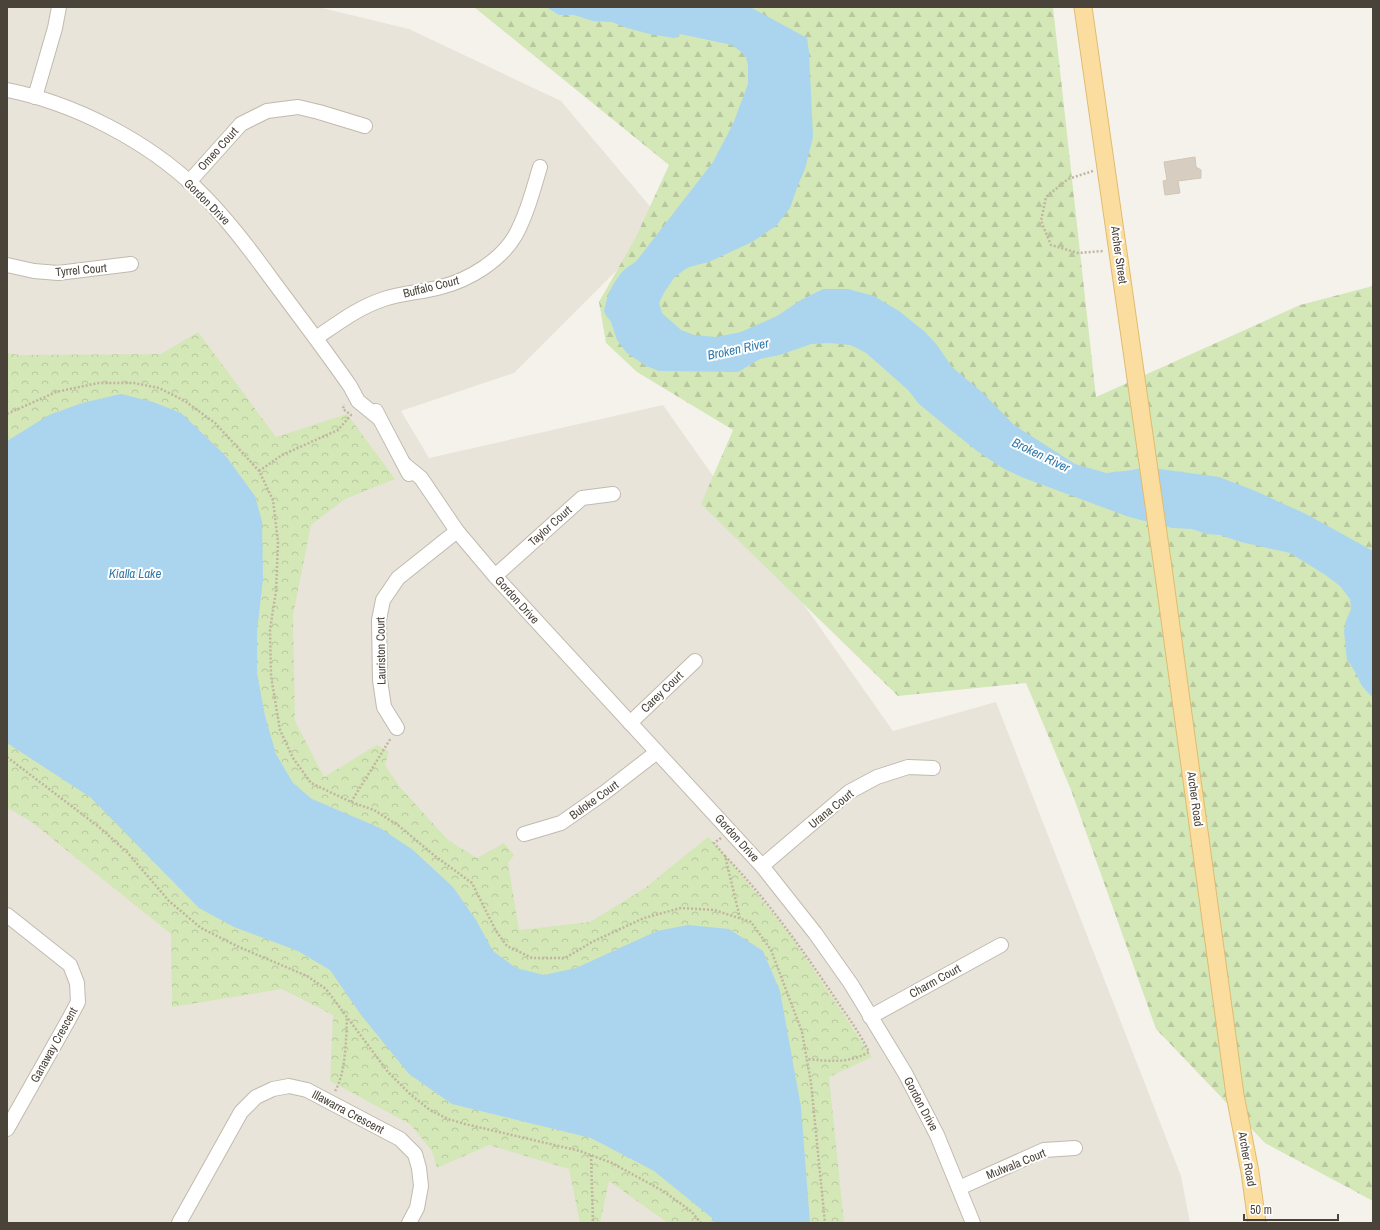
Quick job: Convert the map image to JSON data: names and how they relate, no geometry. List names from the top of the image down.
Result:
{
  "streets": {
    "main road": ["Archer Street", "Archer Road"],
    "street": [
      "Omeo Court",
      "Gordon Drive",
      "Tyrrel Court",
      "Buffalo Court",
      "Taylor Court",
      "Lauriston Court",
      "Carey Court",
      "Buloke Court",
      "Urana Court",
      "Charm Court",
      "Ganaway Crescent",
      "Illawarra Crescent",
      "Mulwala Court"
    ]
  },
  "crossings": [
    ["Omeo Court", "Gordon Drive"],
    ["Gordon Drive", "Buffalo Court"],
    ["Gordon Drive", "Taylor Court"],
    ["Gordon Drive", "Lauriston Court"],
    ["Gordon Drive", "Carey Court"],
    ["Gordon Drive", "Buloke Court"],
    ["Gordon Drive", "Urana Court"],
    ["Gordon Drive", "Charm Court"],
    ["Gordon Drive", "Mulwala Court"],
    ["Archer Street", "Archer Road"]
  ],
  "water": ["Broken River", "Kialla Lake"],
  "scale_bar": "50 m"
}
